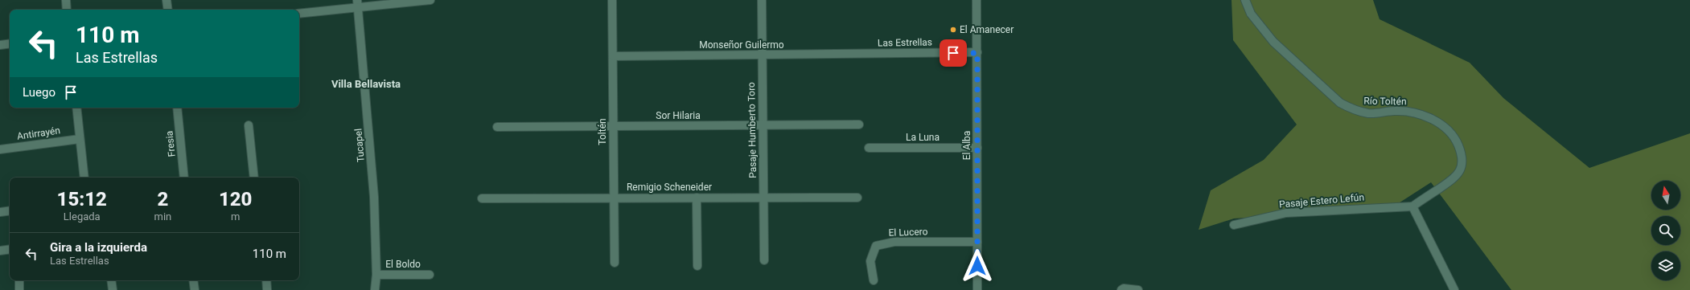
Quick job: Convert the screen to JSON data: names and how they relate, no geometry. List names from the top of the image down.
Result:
{
  "streets": {
    "street": [
      "Las Estrellas",
      "Monseñor Guilermo",
      "Río Toltén",
      "Sor Hilaria",
      "Pasaje Humberto Toro",
      "Toltén",
      "Antirrayén",
      "La Luna",
      "Fresia",
      "Tucapel",
      "El Alba",
      "Remigio Scheneider",
      "Pasaje Estero Lefún",
      "El Lucero",
      "El Boldo"
    ]
  },
  "crossings": [
    ["Las Estrellas", "Monseñor Guilermo"],
    ["Las Estrellas", "El Alba"],
    ["Monseñor Guilermo", "Pasaje Humberto Toro"],
    ["Monseñor Guilermo", "Toltén"],
    ["Río Toltén", "Pasaje Estero Lefún"],
    ["Sor Hilaria", "Pasaje Humberto Toro"],
    ["Sor Hilaria", "Toltén"],
    ["Pasaje Humberto Toro", "Remigio Scheneider"],
    ["Toltén", "Remigio Scheneider"],
    ["La Luna", "El Alba"],
    ["Tucapel", "El Boldo"],
    ["El Alba", "El Lucero"]
  ],
  "districts": ["Villa Bellavista"],
  "places": ["El Amanecer"],
  "north": "top",
  "page": {
    "turn": ["110 m", "Las Estrellas"],
    "then": "Luego",
    "eta": [
      "15:12",
      "Llegada",
      "2",
      "min",
      "120",
      "m"
    ],
    "list": [
      {
        "name": "Gira a la izquierda",
        "note": "Las Estrellas",
        "value": "110 m"
      }
    ]
  }
}
